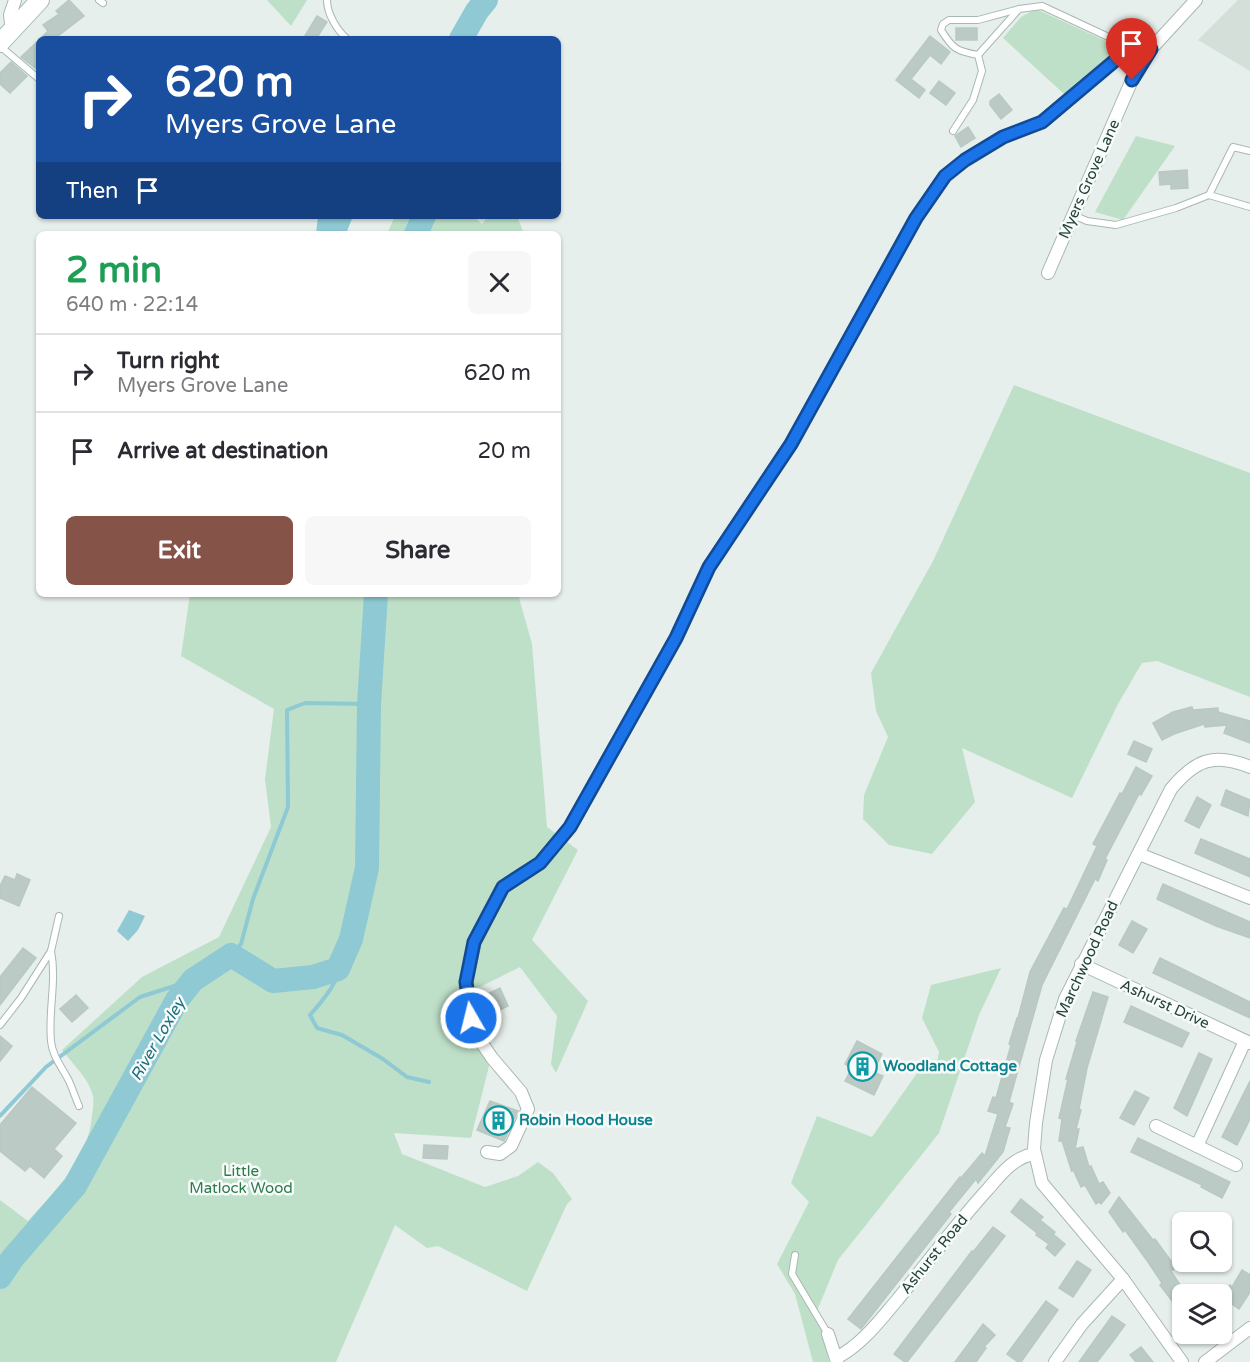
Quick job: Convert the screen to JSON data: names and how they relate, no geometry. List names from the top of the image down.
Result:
{
  "streets": {
    "street": [
      "Myers Grove Lane",
      "Marchwood Road",
      "Ashurst Drive",
      "Ashurst Road"
    ]
  },
  "crossings": [
    ["Marchwood Road", "Ashurst Drive"],
    ["Marchwood Road", "Ashurst Road"]
  ],
  "water": ["River Loxley"],
  "parks": ["Little Matlock Wood"],
  "places": {
    "building": ["Woodland Cottage", "Robin Hood House"]
  },
  "page": {
    "turn": ["620 m", "Myers Grove Lane"],
    "then": "Then",
    "heading": ["2 min", "640 m · 22:14"],
    "list": [
      {
        "name": "Turn right",
        "note": "Myers Grove Lane",
        "value": "620 m"
      },
      {
        "name": "Arrive at destination",
        "value": "20 m"
      }
    ],
    "buttons": ["Exit", "Share"]
  }
}
